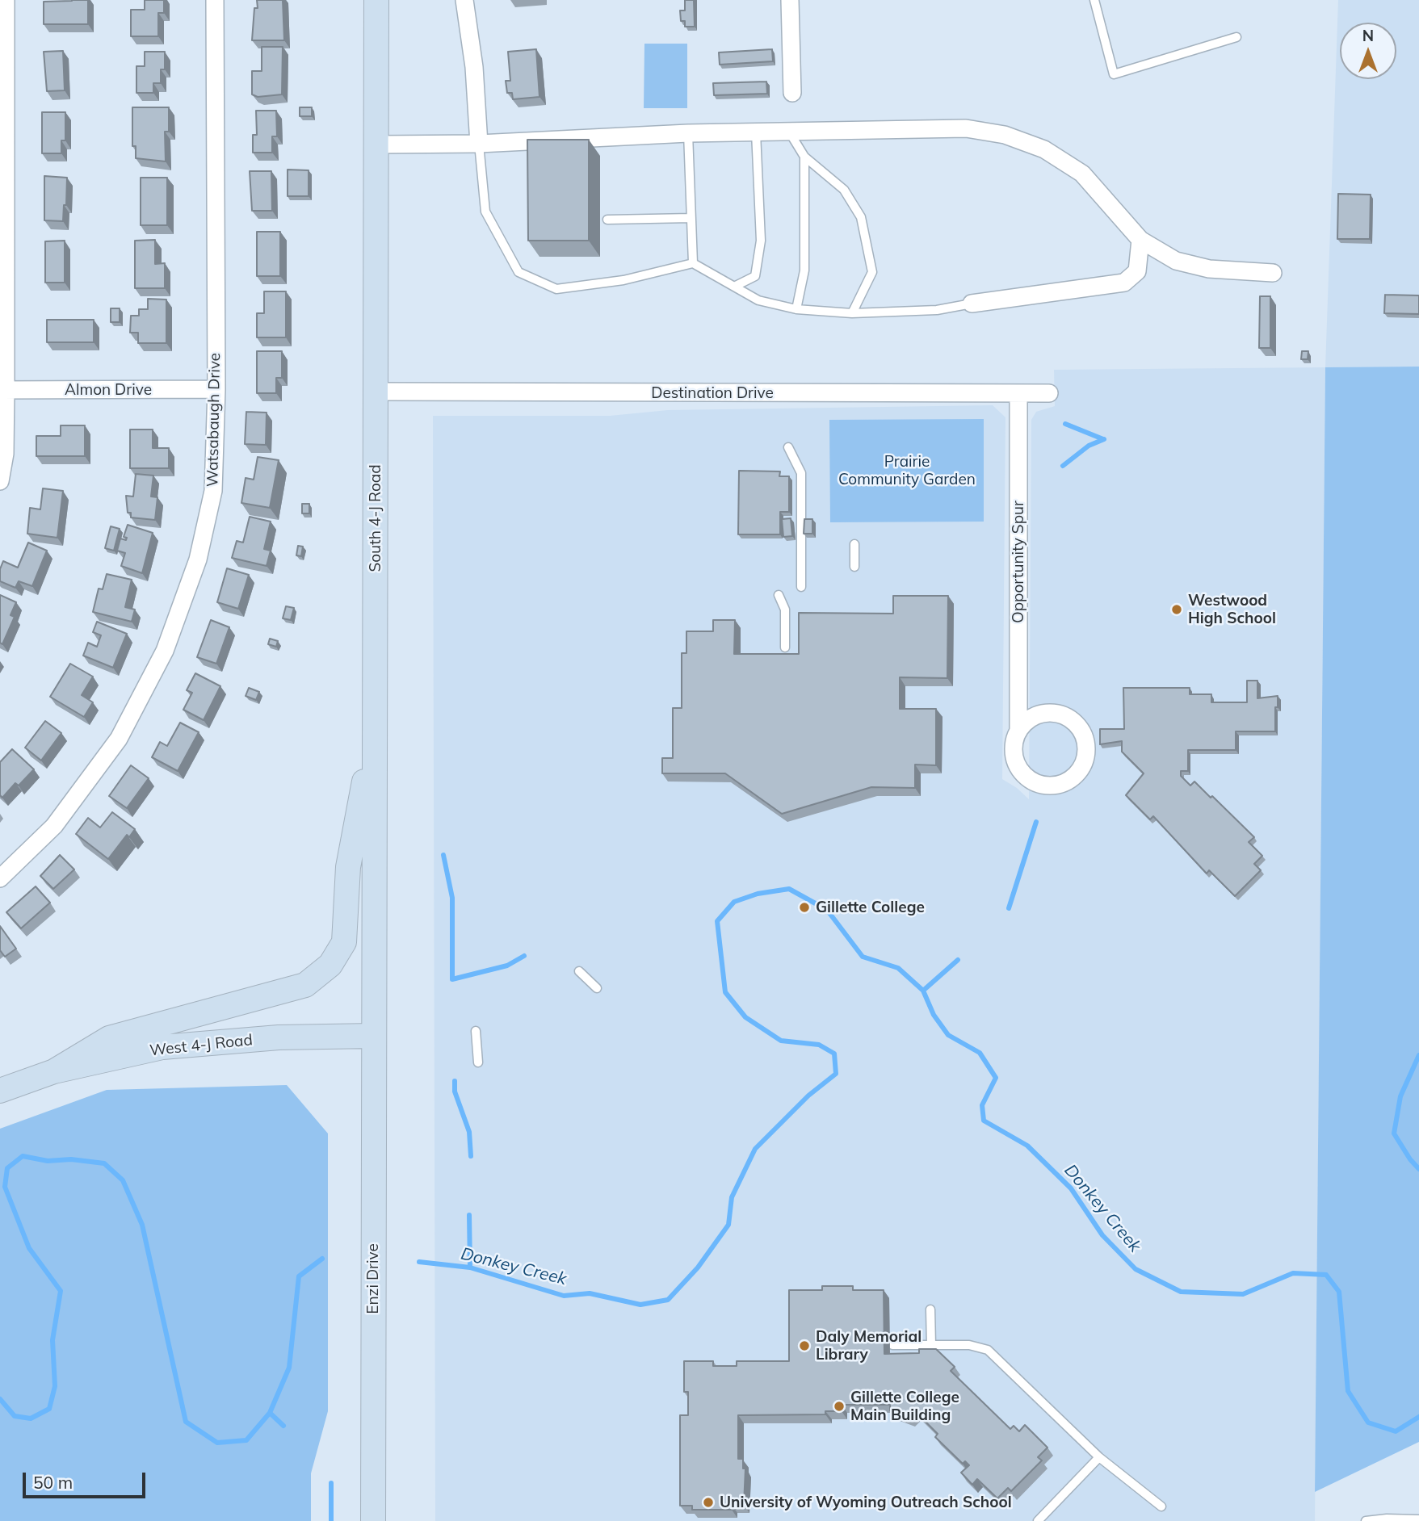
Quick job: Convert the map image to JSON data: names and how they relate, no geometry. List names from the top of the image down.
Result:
{
  "streets": {
    "main road": ["South 4-J Road", "West 4-J Road", "Enzi Drive"],
    "street": [
      "Almon Drive",
      "Destination Drive",
      "Watsabaugh Drive",
      "Opportunity Spur"
    ]
  },
  "crossings": [
    ["Almon Drive", "Watsabaugh Drive"],
    ["Destination Drive", "South 4-J Road"],
    ["Destination Drive", "Opportunity Spur"],
    ["South 4-J Road", "West 4-J Road"],
    ["South 4-J Road", "Enzi Drive"],
    ["West 4-J Road", "Enzi Drive"]
  ],
  "water": ["Donkey Creek"],
  "parks": ["Prairie Community Garden"],
  "places": [
    "Westwood High School",
    "Gillette College",
    "Daly Memorial Library",
    "Gillette College Main Building",
    "University of Wyoming Outreach School"
  ],
  "scale_bar": "50 m",
  "north": "top"
}
